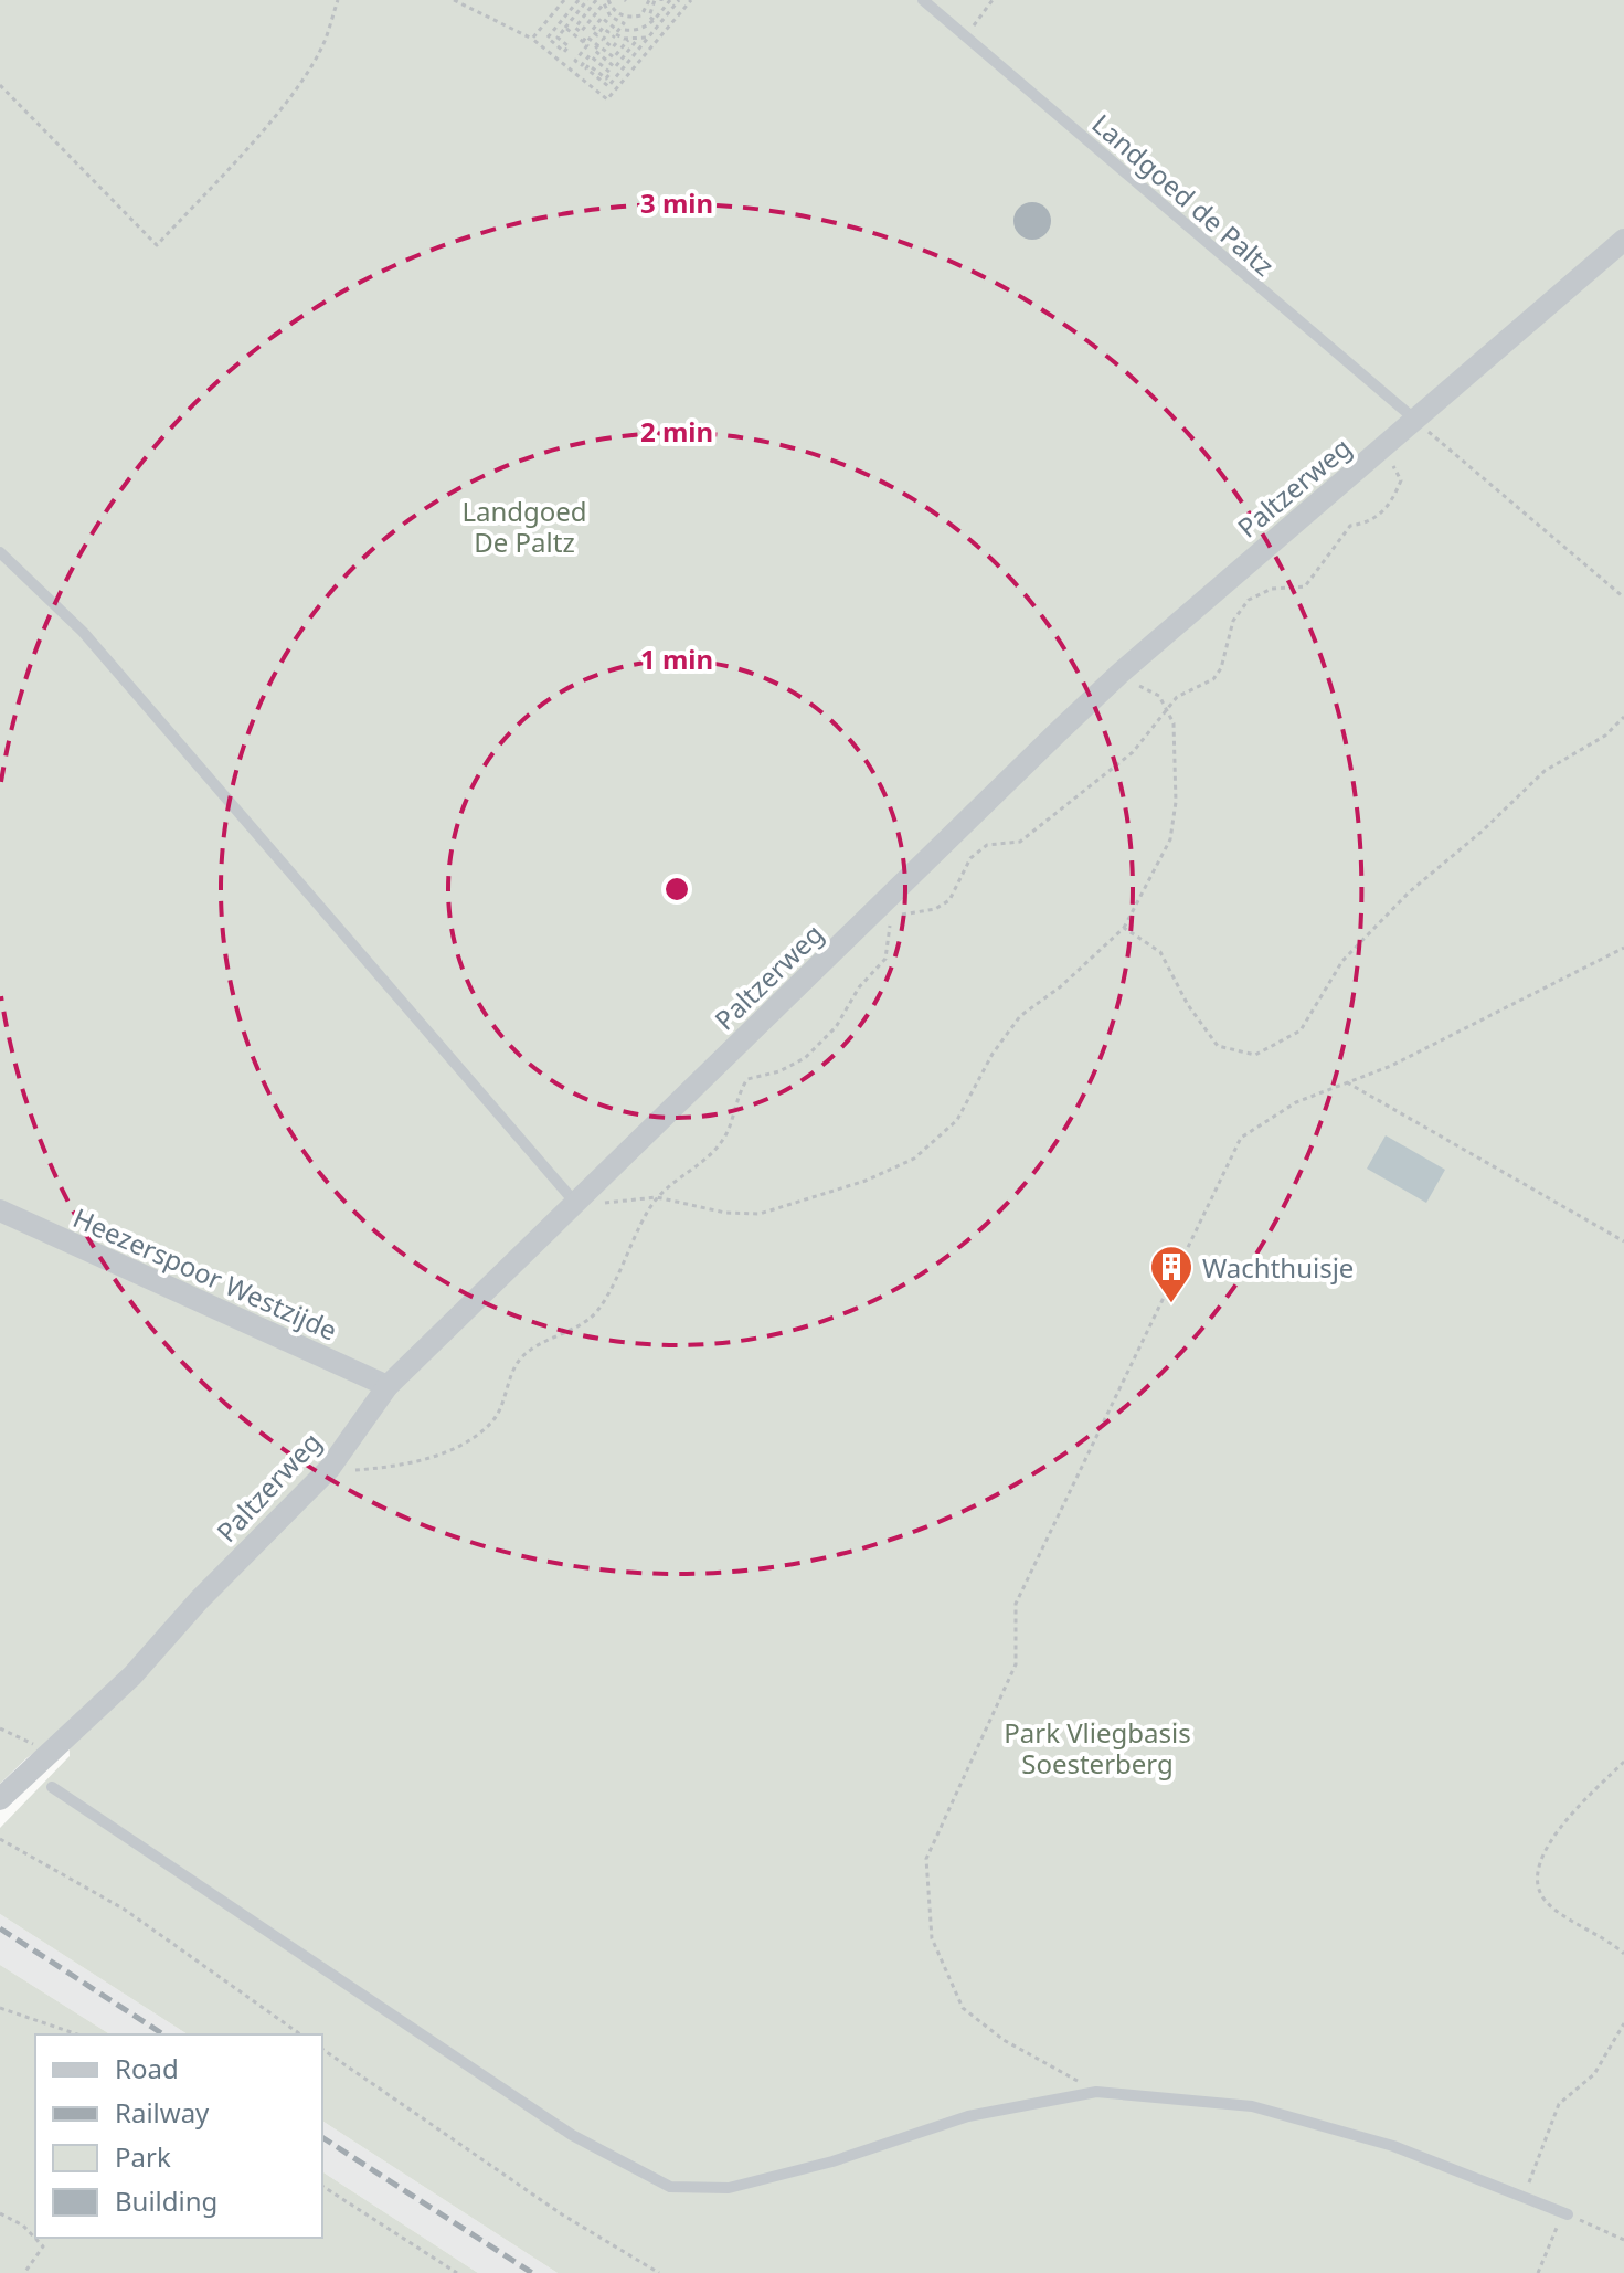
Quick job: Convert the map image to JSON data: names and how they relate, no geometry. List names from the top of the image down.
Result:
{
  "streets": {
    "street": ["Paltzerweg", "Heezerspoor Westzijde"],
    "lane": ["Landgoed de Paltz"]
  },
  "crossings": [
    ["Landgoed de Paltz", "Paltzerweg"],
    ["Paltzerweg", "Heezerspoor Westzijde"]
  ],
  "parks": ["Landgoed De Paltz", "Park Vliegbasis Soesterberg"],
  "places": {
    "building": ["Wachthuisje"]
  },
  "legend": [
    "Road",
    "Railway",
    "Park",
    "Building"
  ],
  "rings": ["3 min", "2 min", "1 min"]
}
